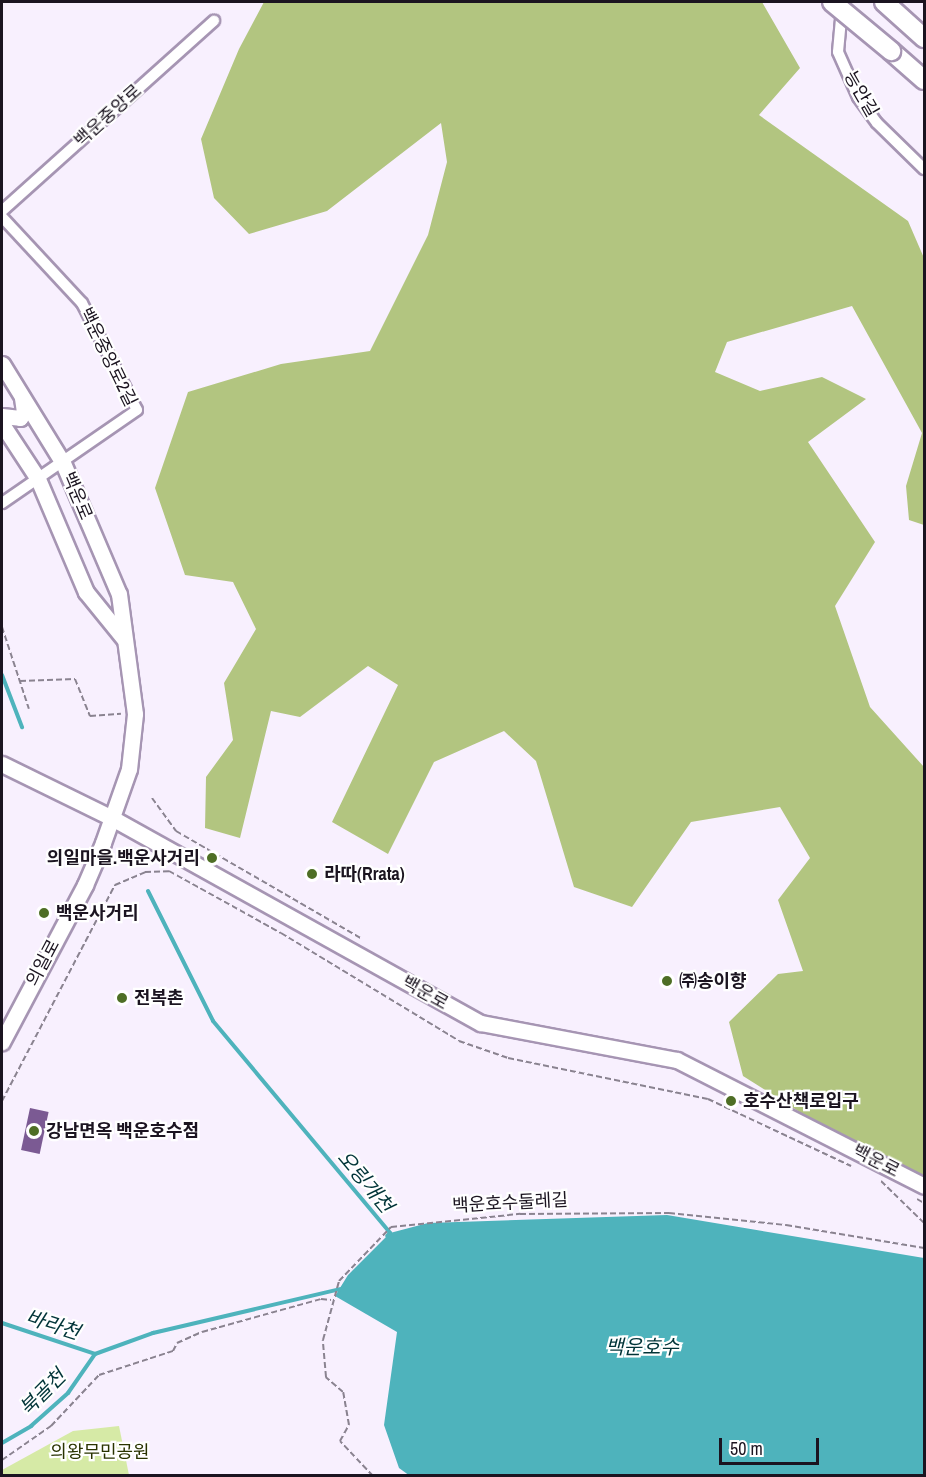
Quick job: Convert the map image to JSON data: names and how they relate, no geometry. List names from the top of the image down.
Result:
{
  "streets": {
    "main road": ["백운로", "의일로"],
    "street": ["능안길", "백운중앙로", "백운중앙로2길"],
    "path": ["백운호수둘레길"]
  },
  "crossings": [
    ["백운중앙로2길", "백운로"],
    ["백운로", "의일로"]
  ],
  "water": [
    "오링개천",
    "바라천",
    "백운호수",
    "북골천"
  ],
  "parks": ["의왕무민공원"],
  "places": [
    "의일마을.백운사거리",
    "라따(Rrata)",
    "백운사거리",
    "㈜송이향",
    "전복촌",
    "호수산책로입구",
    "강남면옥 백운호수점"
  ],
  "scale_bar": "50 m"
}
